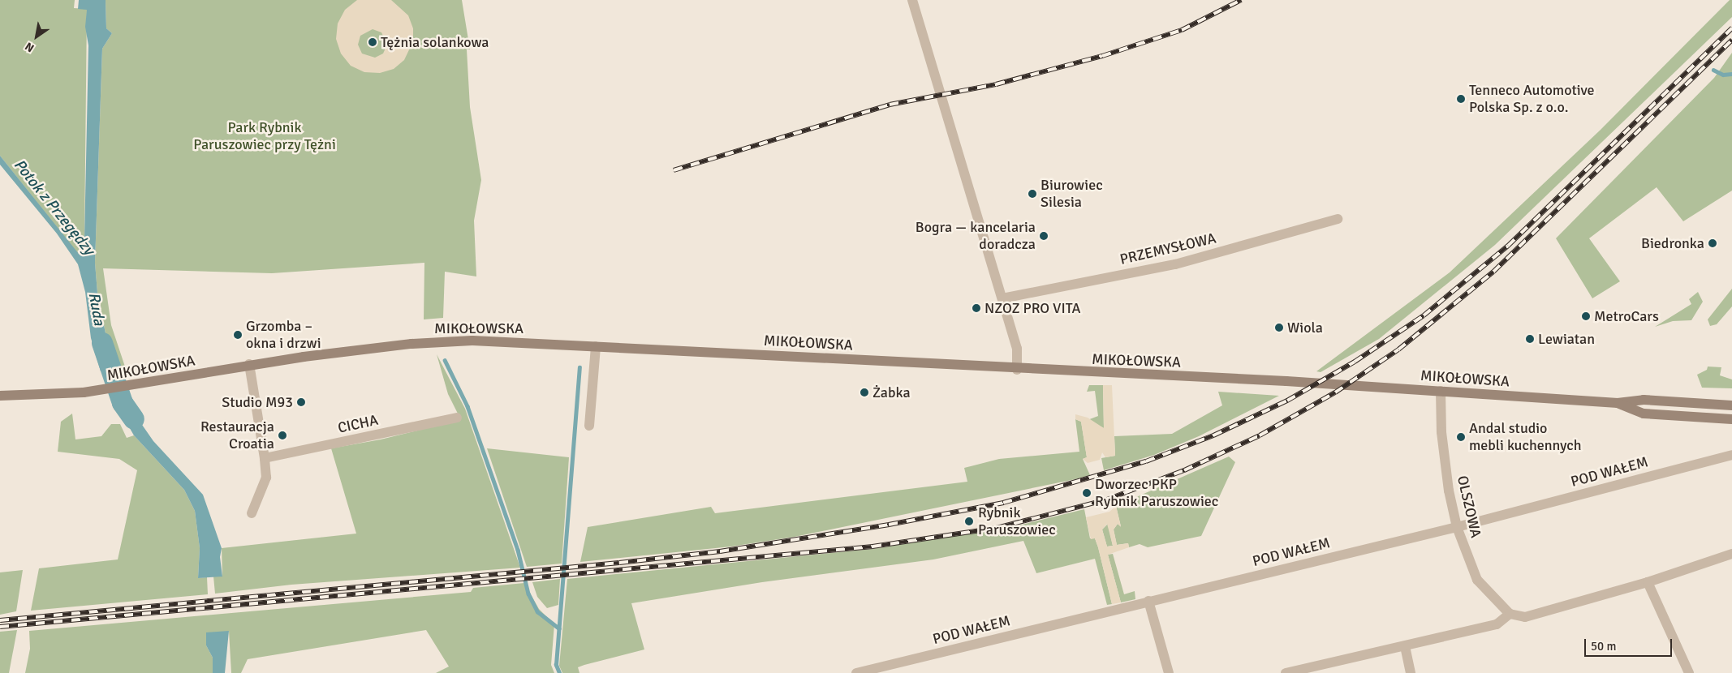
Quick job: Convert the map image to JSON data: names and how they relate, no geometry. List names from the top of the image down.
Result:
{
  "streets": {
    "main road": ["MIKOŁOWSKA"],
    "street": [
      "PRZEMYSŁOWA",
      "CICHA",
      "POD WAŁEM",
      "OLSZOWA"
    ]
  },
  "crossings": [
    ["MIKOŁOWSKA", "OLSZOWA"],
    ["POD WAŁEM", "OLSZOWA"]
  ],
  "water": ["Potok z Przegędzy", "Ruda"],
  "parks": ["Park Rybnik Paruszowiec przy Tężni"],
  "places": [
    "Tężnia solankowa",
    "Tenneco Automotive Polska Sp. z o.o.",
    "Biurowiec Silesia",
    "Bogra — kancelaria doradcza",
    "Biedronka",
    "NZOZ PRO VITA",
    "MetroCars",
    "Wiola",
    "Grzomba – okna i drzwi",
    "Lewiatan",
    "Żabka",
    "Studio M93",
    "Restauracja Croatia",
    "Andal studio mebli kuchennych",
    "Dworzec PKP Rybnik Paruszowiec",
    "Rybnik Paruszowiec"
  ],
  "scale_bar": "50 m",
  "north": "bottom left"
}
